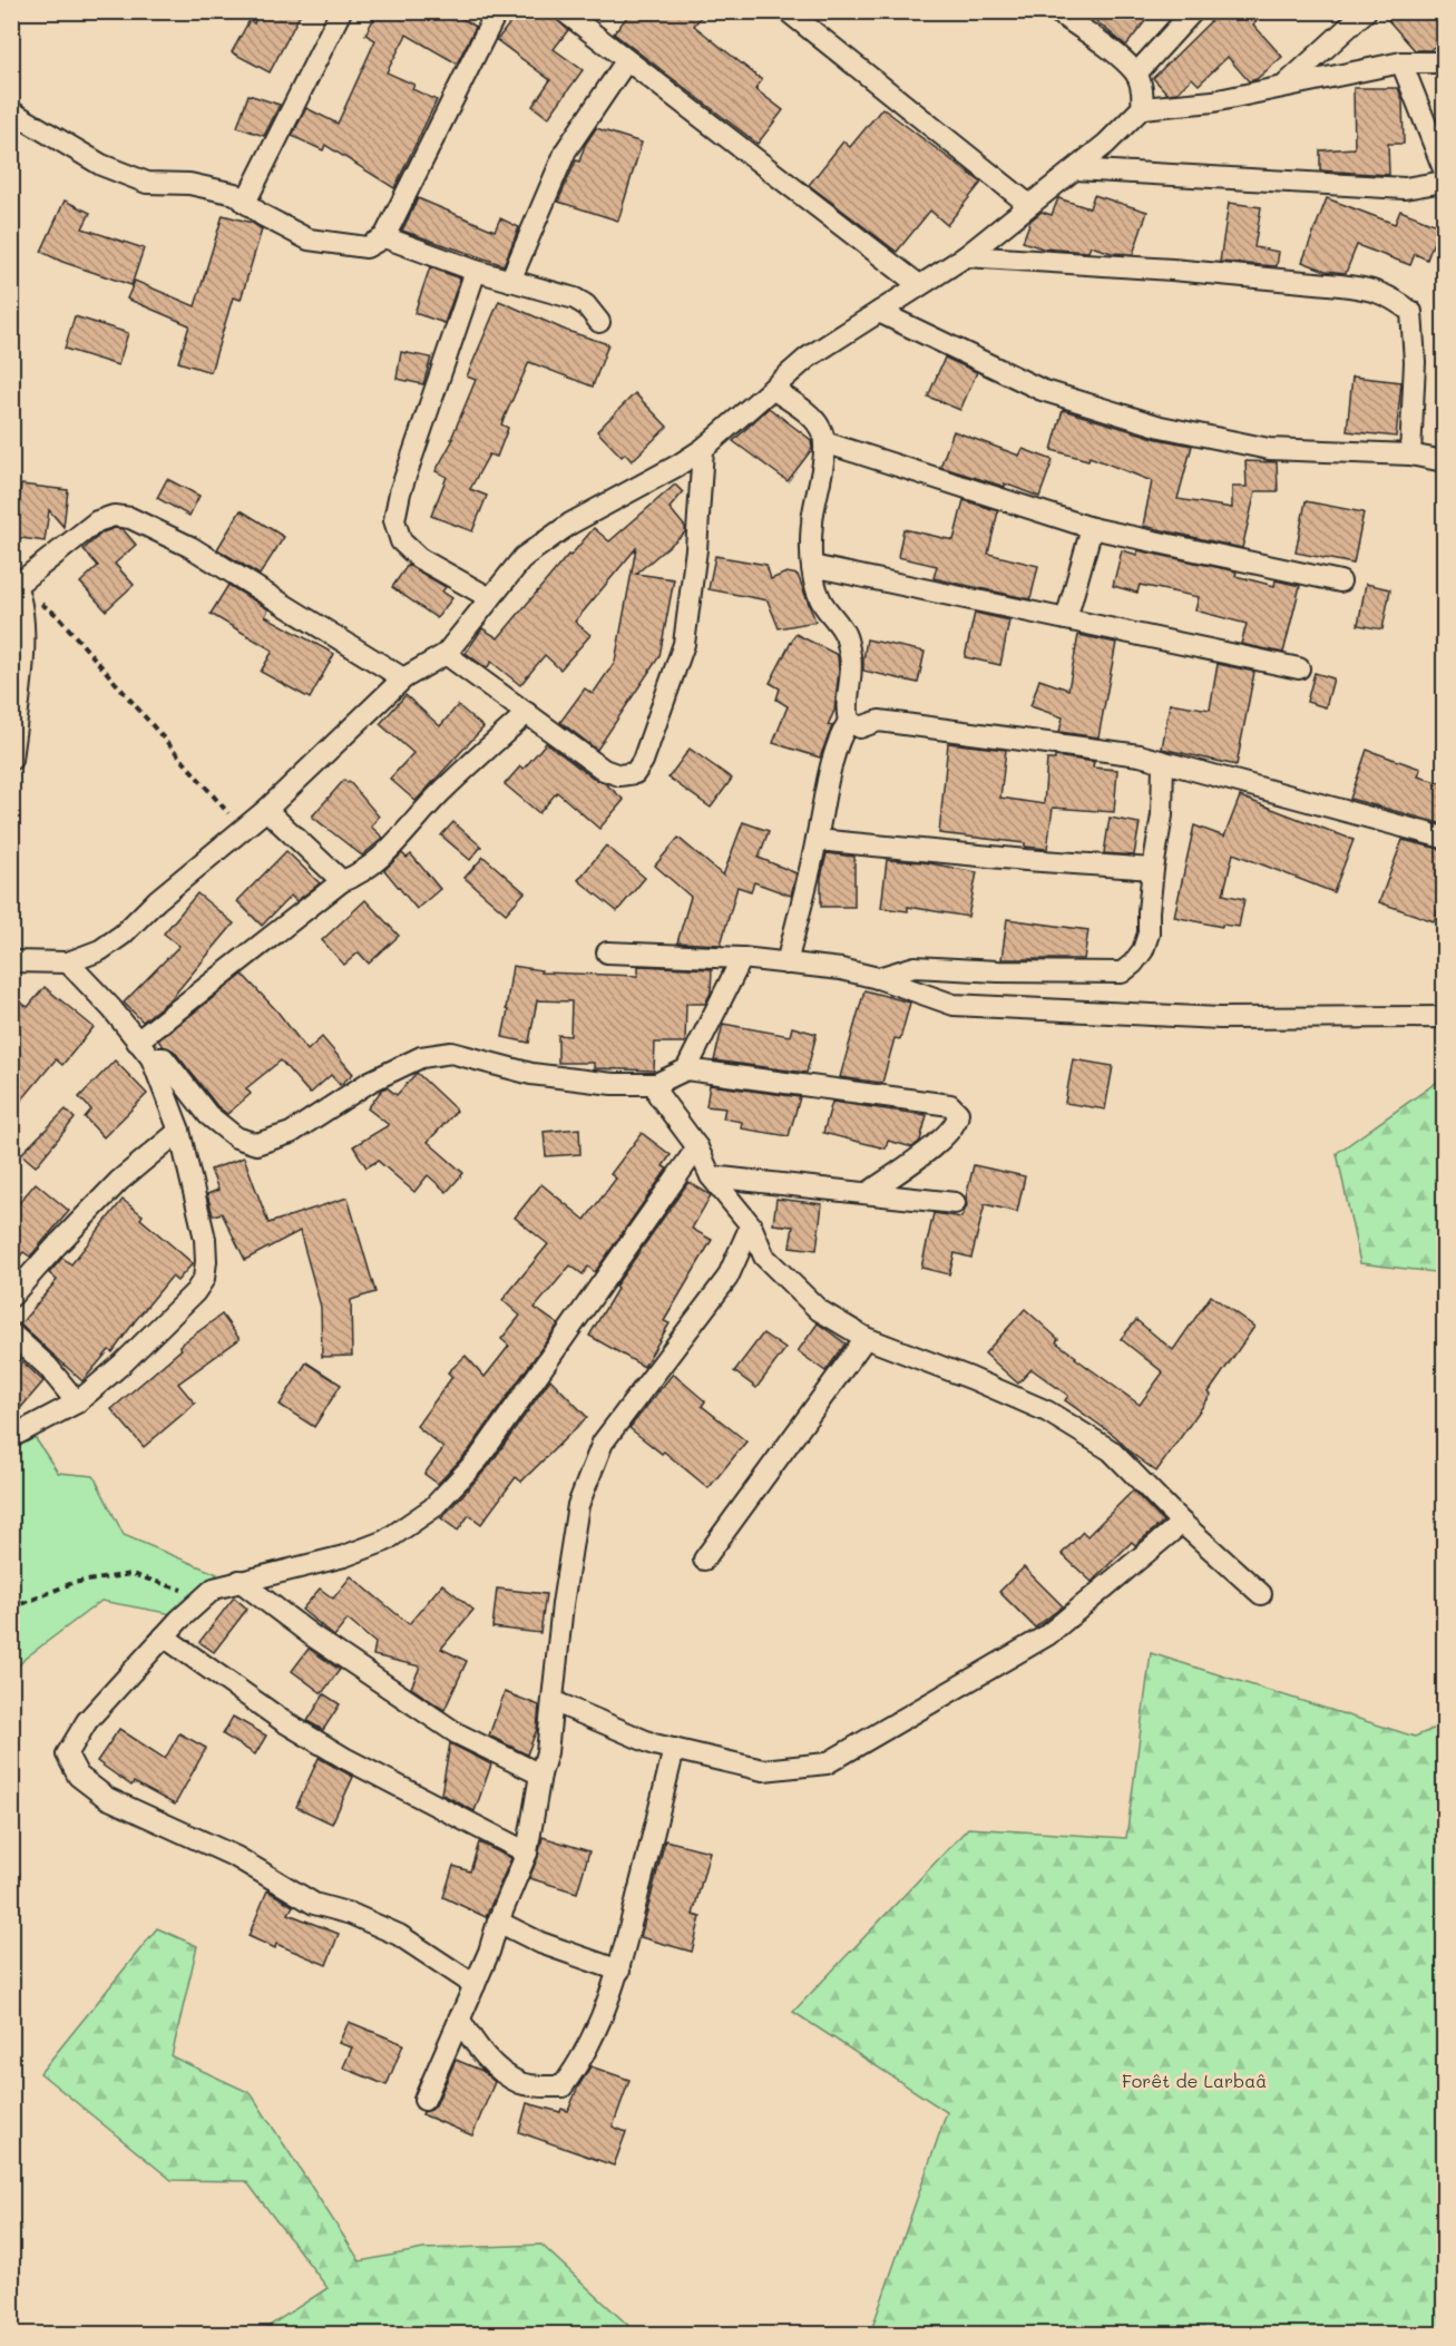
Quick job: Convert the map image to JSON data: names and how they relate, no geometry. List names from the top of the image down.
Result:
{
  "parks": ["Forêt de Larbaâ"]
}
